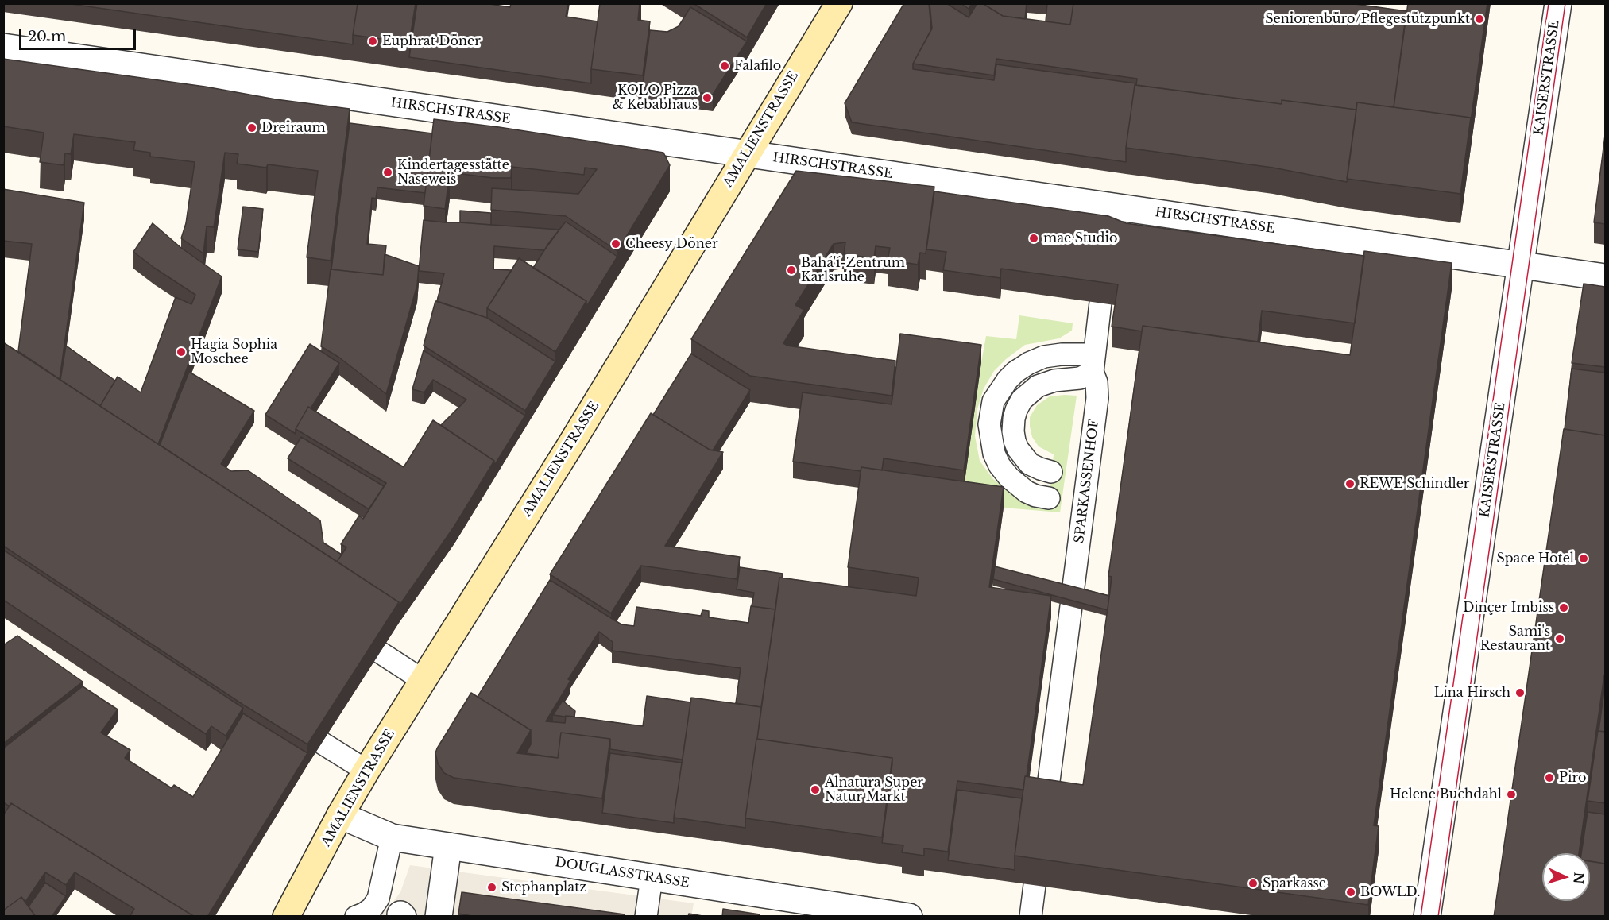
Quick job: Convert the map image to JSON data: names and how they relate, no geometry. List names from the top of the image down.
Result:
{
  "streets": {
    "main road": ["AMALIENSTRASSE"],
    "street": ["KAISERSTRASSE", "HIRSCHSTRASSE", "DOUGLASSTRASSE"],
    "lane": ["SPARKASSENHOF"]
  },
  "crossings": [
    ["KAISERSTRASSE", "HIRSCHSTRASSE"],
    ["HIRSCHSTRASSE", "AMALIENSTRASSE"],
    ["AMALIENSTRASSE", "DOUGLASSTRASSE"]
  ],
  "places": [
    "Seniorenbüro/Pflegestützpunkt",
    "Euphrat Döner",
    "Falafilo",
    "KOLO Pizza & Kebabhaus",
    "Dreiraum",
    "Kindertagesstätte Naseweis",
    "mae Studio",
    "Cheesy Döner",
    "Bahá'í-Zentrum Karlsruhe",
    "Hagia Sophia Moschee",
    "REWE Schindler",
    "Space Hotel",
    "Dinçer Imbiss",
    "Sami's Restaurant",
    "Lina Hirsch",
    "Piro",
    "Alnatura Super Natur Markt",
    "Helene Buchdahl",
    "Sparkasse",
    "Stephanplatz",
    "BOWLD."
  ],
  "scale_bar": "20 m",
  "north": "right"
}
